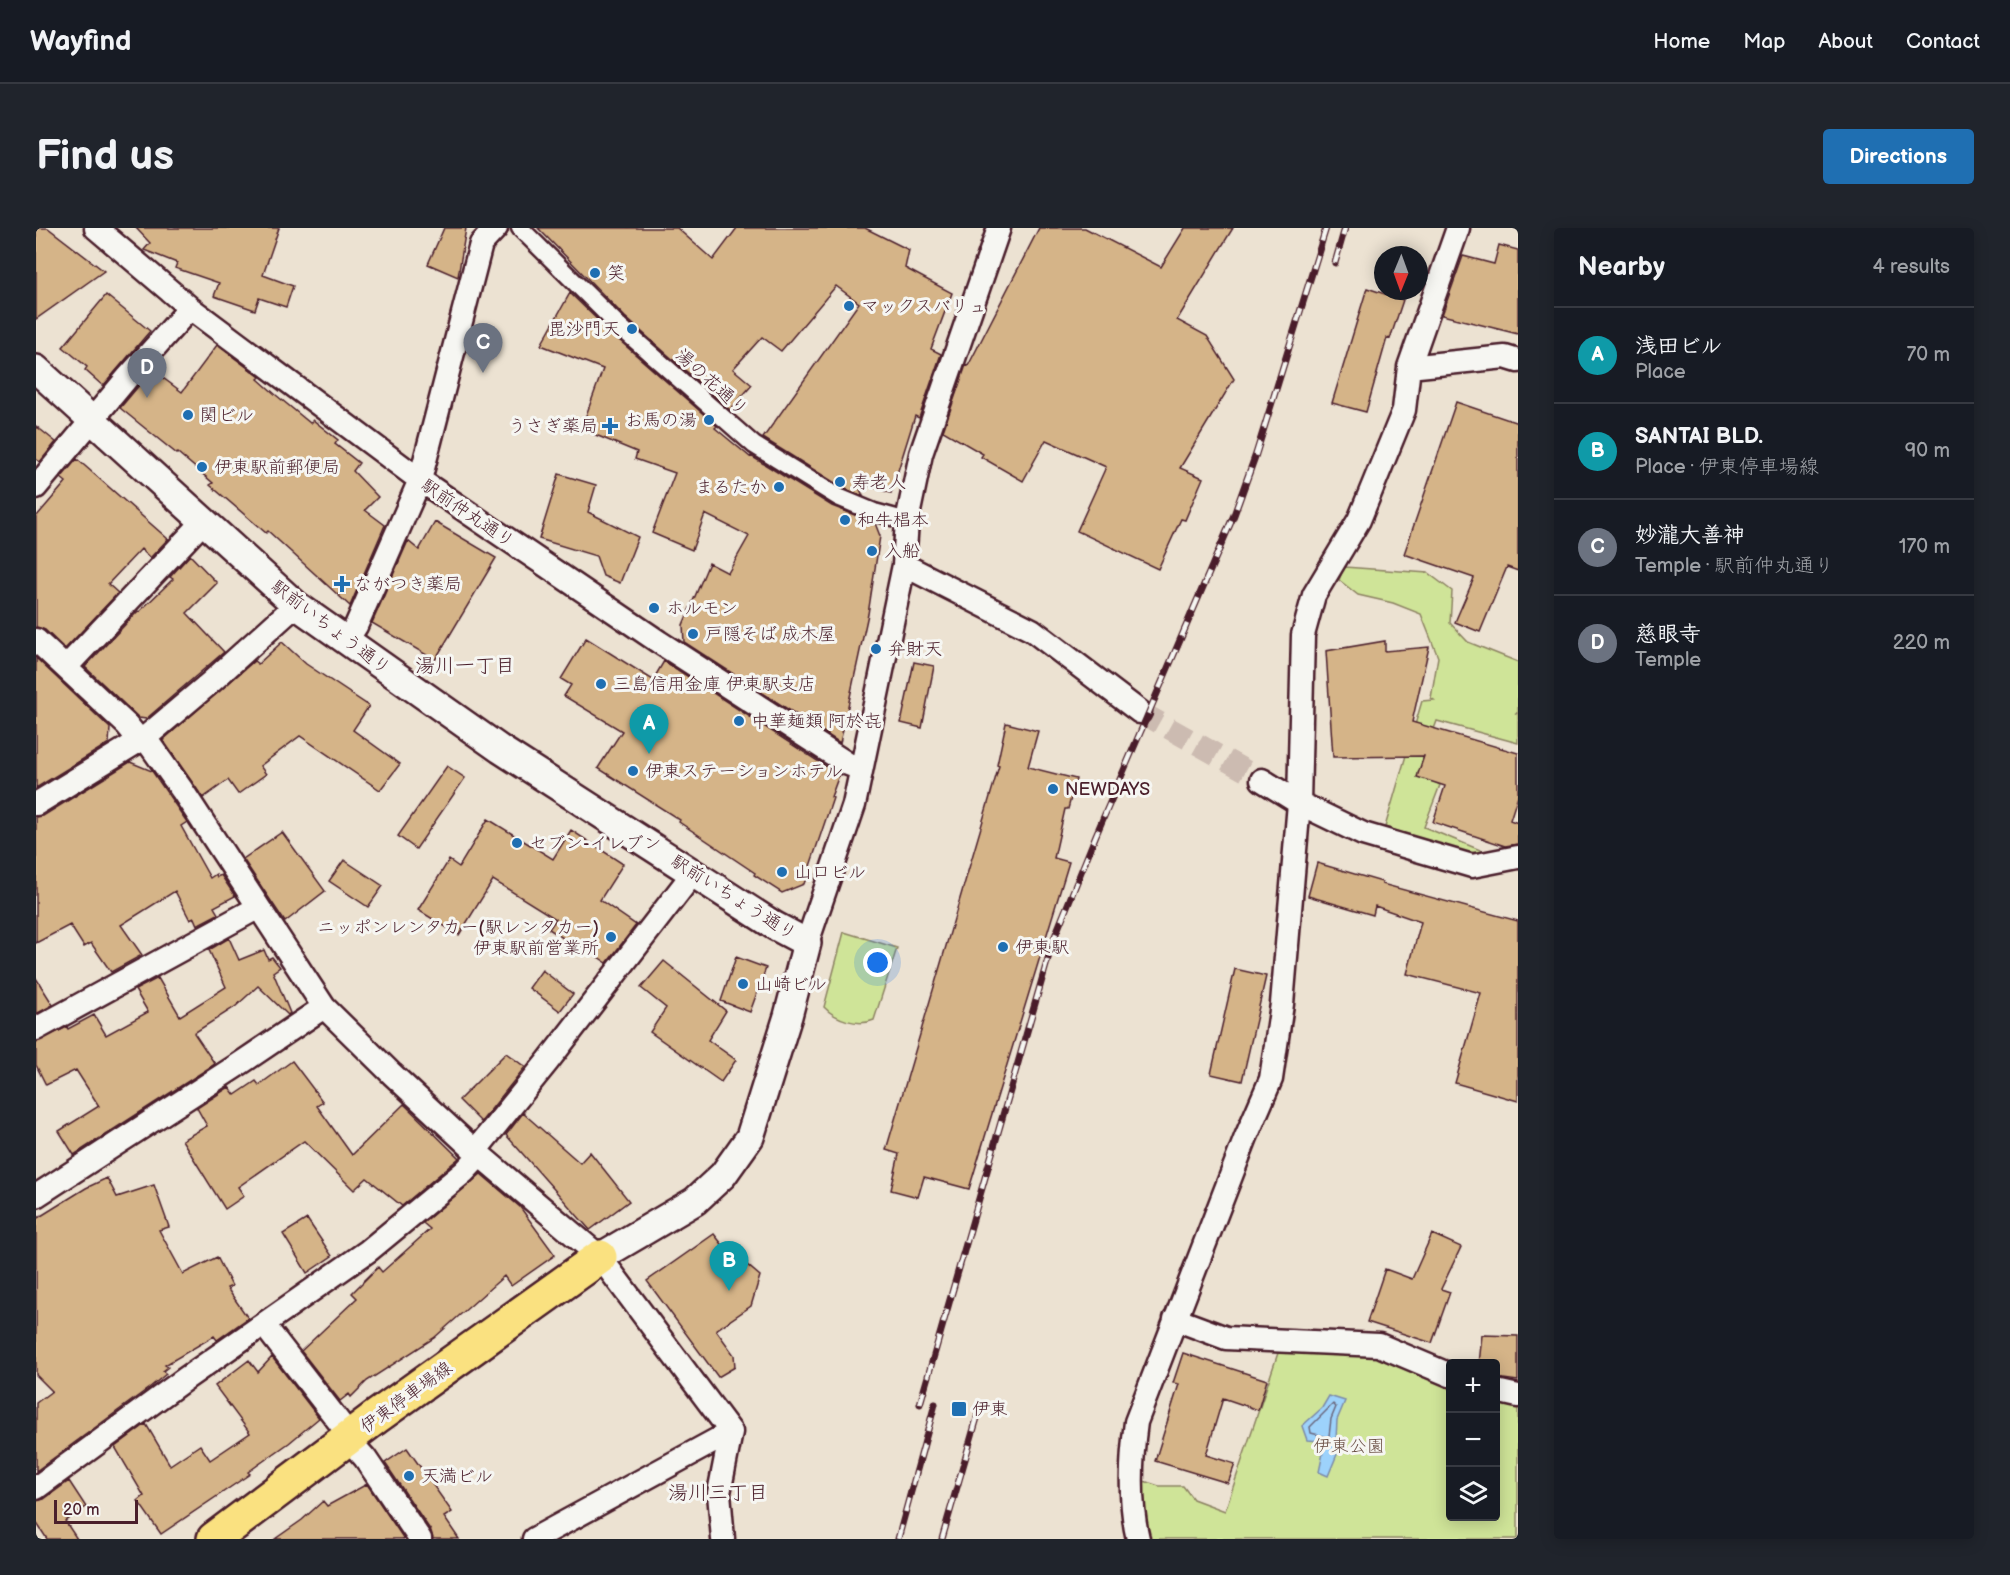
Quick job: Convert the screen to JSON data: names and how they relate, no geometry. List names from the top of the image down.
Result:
{
  "streets": {
    "main road": ["伊東停車場線"],
    "street": ["湯の花通り", "駅前仲丸通り", "駅前いちょう通り"]
  },
  "districts": ["湯川一丁目", "湯川三丁目"],
  "parks": ["伊東公園"],
  "places": {
    "other": [
      "笑",
      "マックスバリュ",
      "毘沙門天",
      "関ビル",
      "お馬の湯",
      "伊東駅前郵便局",
      "寿老人",
      "まるたか",
      "和牛椙本",
      "入船",
      "ホルモン",
      "戸隠そば 成木屋",
      "弁財天",
      "三島信用金庫 伊東駅支店",
      "中華麺類 阿於㐂",
      "伊東ステーションホテル",
      "NEWDAYS",
      "セブン-イレブン",
      "山口ビル",
      "ニッポンレンタカー(駅レンタカー) 伊東駅前営業所",
      "伊東駅",
      "山崎ビル",
      "天満ビル"
    ],
    "health": ["うさぎ薬局", "ながつき薬局"],
    "transit": ["伊東"]
  },
  "scale_bar": "20 m",
  "north": "bottom",
  "page": {
    "header": "Wayfind",
    "nav": [
      "Home",
      "Map",
      "About",
      "Contact"
    ],
    "buttons": "Directions",
    "title": "Find us",
    "heading": ["Nearby", "4 results"],
    "list": [
      {
        "mark": "A",
        "name": "浅田ビル",
        "note": "Place",
        "value": "70 m"
      },
      {
        "mark": "B",
        "name": "SANTAI BLD.",
        "note": "Place · 伊東停車場線",
        "value": "90 m"
      },
      {
        "mark": "C",
        "name": "妙瀧大善神",
        "note": "Temple · 駅前仲丸通り",
        "value": "170 m"
      },
      {
        "mark": "D",
        "name": "慈眼寺",
        "note": "Temple",
        "value": "220 m"
      }
    ],
    "pins": [
      "C",
      "D",
      "A",
      "B"
    ],
    "map_buttons": ["+", "−"],
    "scale": "20 m"
  }
}
